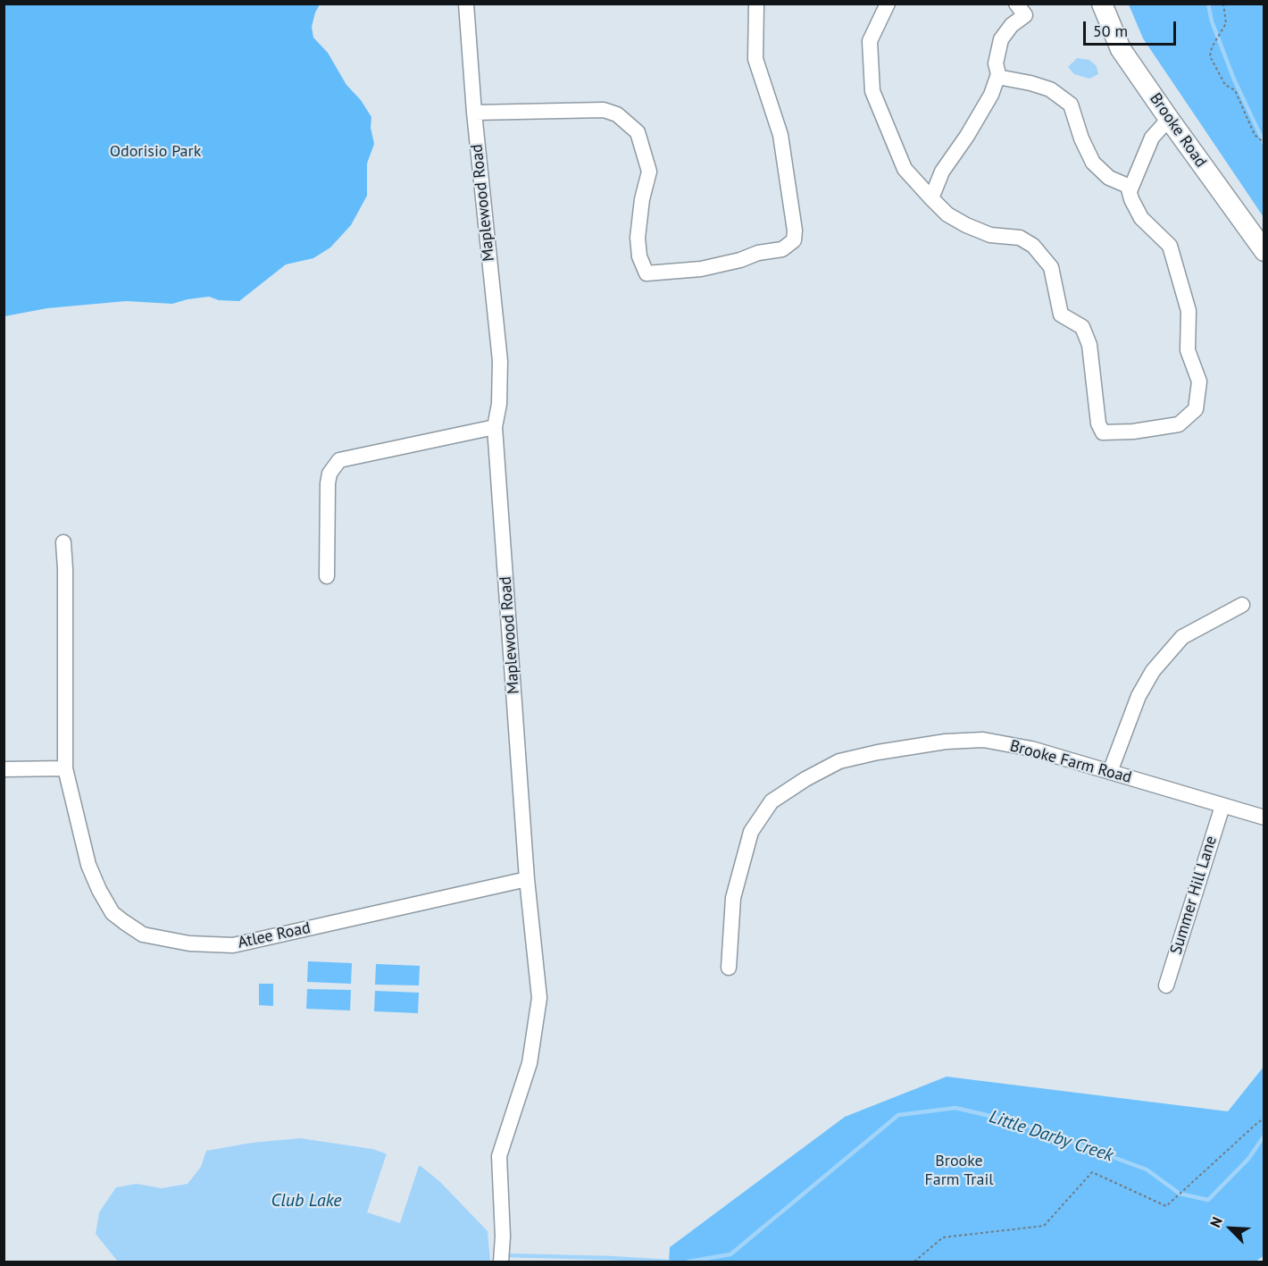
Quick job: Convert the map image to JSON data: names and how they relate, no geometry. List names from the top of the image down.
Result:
{
  "streets": {
    "main road": ["Brooke Road"],
    "street": [
      "Maplewood Road",
      "Brooke Farm Road",
      "Summer Hill Lane",
      "Atlee Road"
    ]
  },
  "crossings": [
    ["Maplewood Road", "Atlee Road"],
    ["Brooke Farm Road", "Summer Hill Lane"]
  ],
  "water": ["Little Darby Creek", "Club Lake"],
  "parks": ["Odorisio Park", "Brooke Farm Trail"],
  "scale_bar": "50 m",
  "north": "top left"
}
